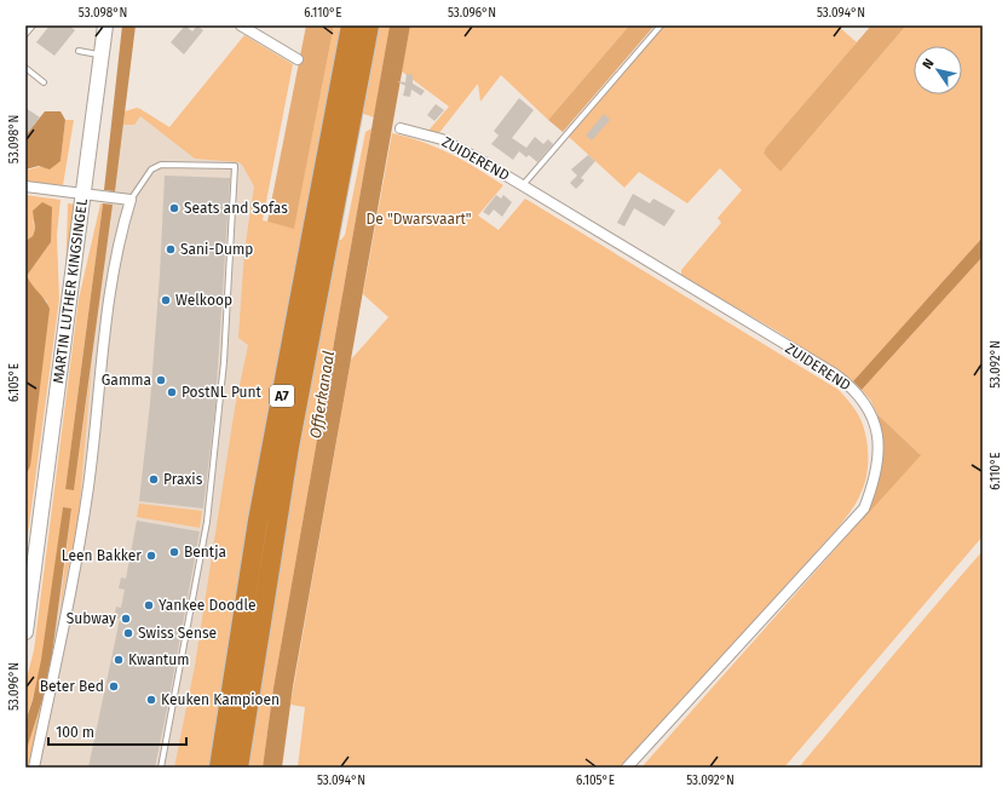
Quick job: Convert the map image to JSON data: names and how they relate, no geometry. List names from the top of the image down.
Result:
{
  "streets": {
    "highway": ["A7"],
    "street": ["ZUIDEREND", "MARTIN LUTHER KINGSINGEL"]
  },
  "water": ["Offierkanaal"],
  "parks": ["De \"Dwarsvaart\""],
  "places": [
    "Seats and Sofas",
    "Sani-Dump",
    "Welkoop",
    "Gamma",
    "PostNL Punt",
    "Praxis",
    "Bentja",
    "Leen Bakker",
    "Yankee Doodle",
    "Subway",
    "Swiss Sense",
    "Kwantum",
    "Beter Bed",
    "Keuken Kampioen"
  ],
  "scale_bar": "100 m",
  "north": "top left",
  "coordinates": [
    "53.098°N",
    "6.110°E",
    "53.096°N",
    "53.094°N",
    "53.092°N",
    "6.105°E"
  ]
}
